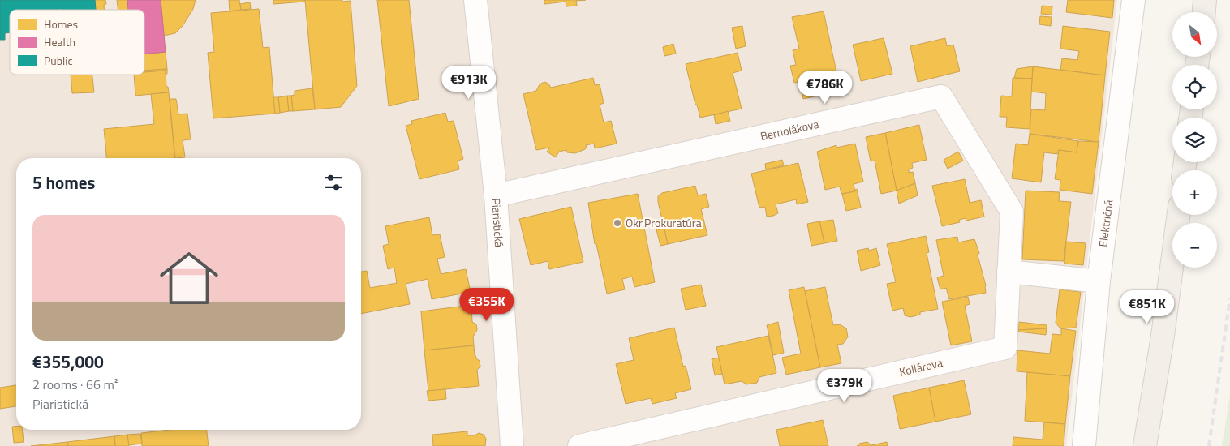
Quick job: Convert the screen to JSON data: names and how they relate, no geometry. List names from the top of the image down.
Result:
{
  "streets": {
    "street": [
      "Bernolákova",
      "Piaristická",
      "Električná",
      "Kollárova"
    ]
  },
  "crossings": [
    ["Bernolákova", "Piaristická"],
    ["Bernolákova", "Kollárova"]
  ],
  "places": ["Okr.Prokuratúra"],
  "legend": ["Homes", "Health", "Public"],
  "north": "bottom right",
  "page": {
    "map_buttons": ["+", "−"],
    "price": [
      "€913K",
      "€786K",
      "€355K",
      "€851K",
      "€379K"
    ],
    "heading": "5 homes",
    "list": [
      {
        "name": "€355,000",
        "note": "2 rooms · 66 m² · Piaristická"
      }
    ]
  }
}
